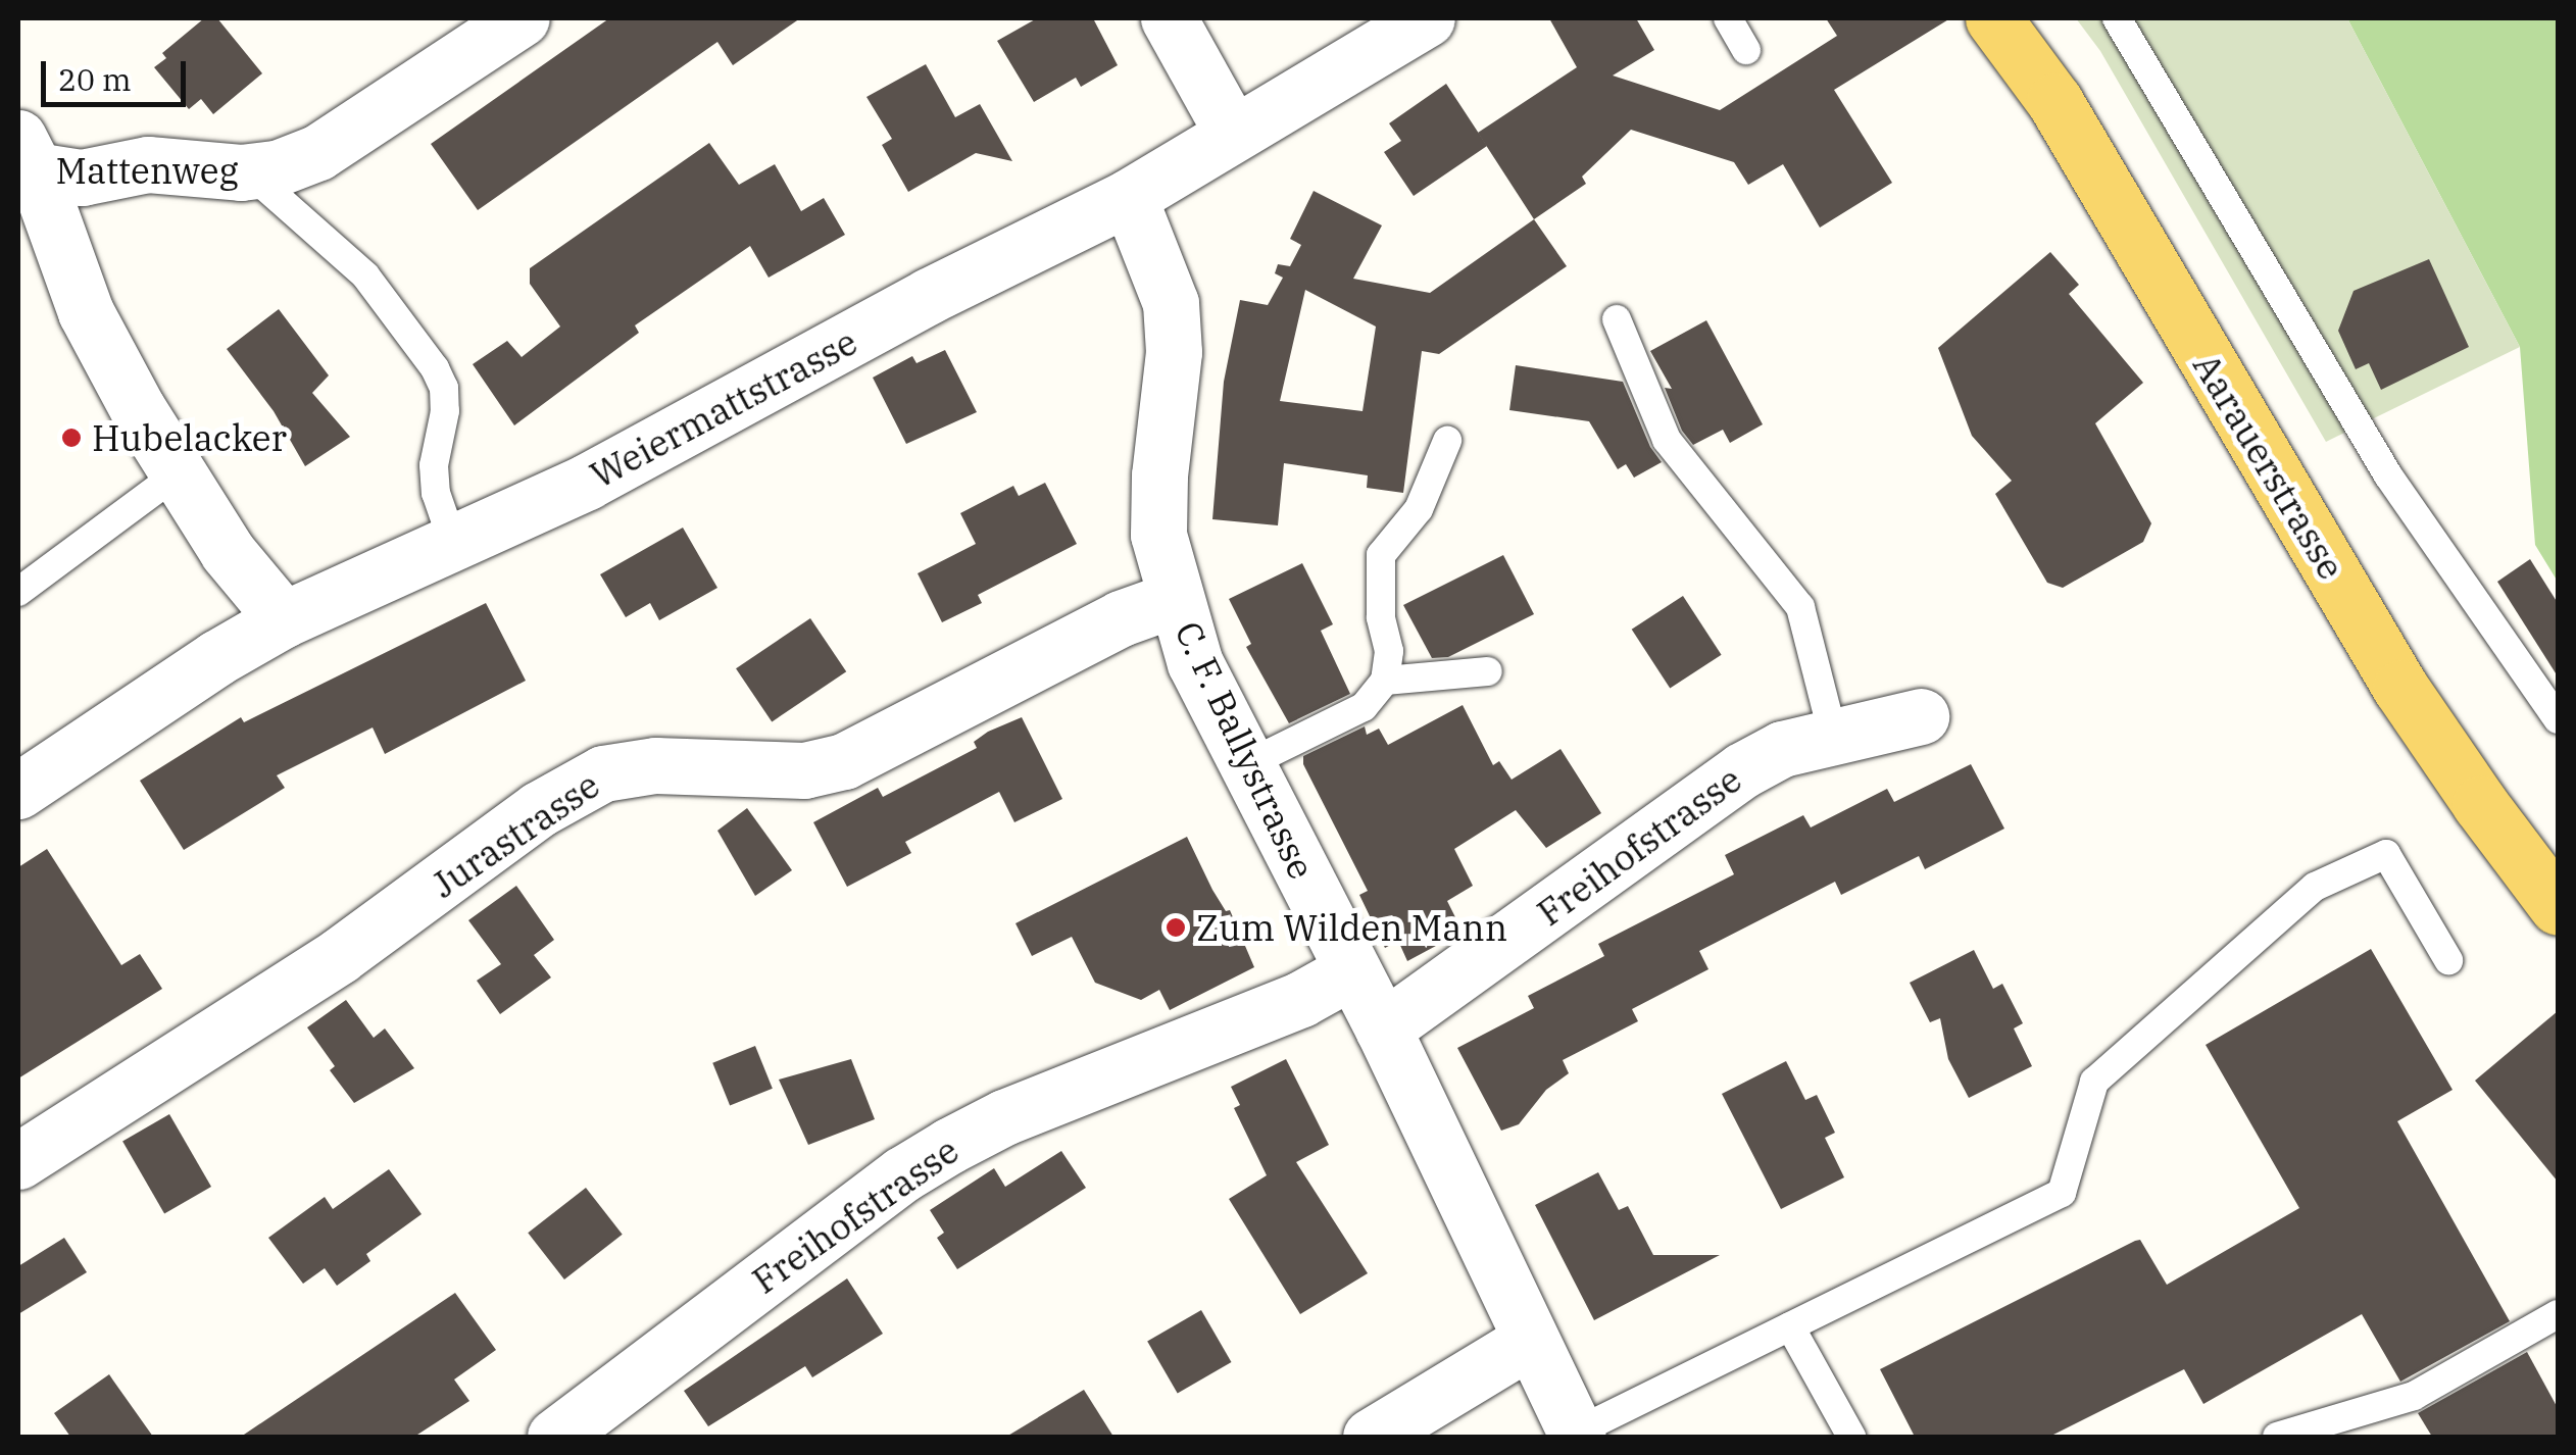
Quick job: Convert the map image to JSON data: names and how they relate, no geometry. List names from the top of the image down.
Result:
{
  "streets": {
    "main road": ["Aarauerstrasse"],
    "street": [
      "Mattenweg",
      "Weiermattstrasse",
      "C. F. Ballystrasse",
      "Jurastrasse",
      "Freihofstrasse"
    ]
  },
  "crossings": [
    ["Weiermattstrasse", "C. F. Ballystrasse"],
    ["C. F. Ballystrasse", "Jurastrasse"],
    ["C. F. Ballystrasse", "Freihofstrasse"]
  ],
  "places": ["Hubelacker", "Zum Wilden Mann"],
  "scale_bar": "20 m"
}
